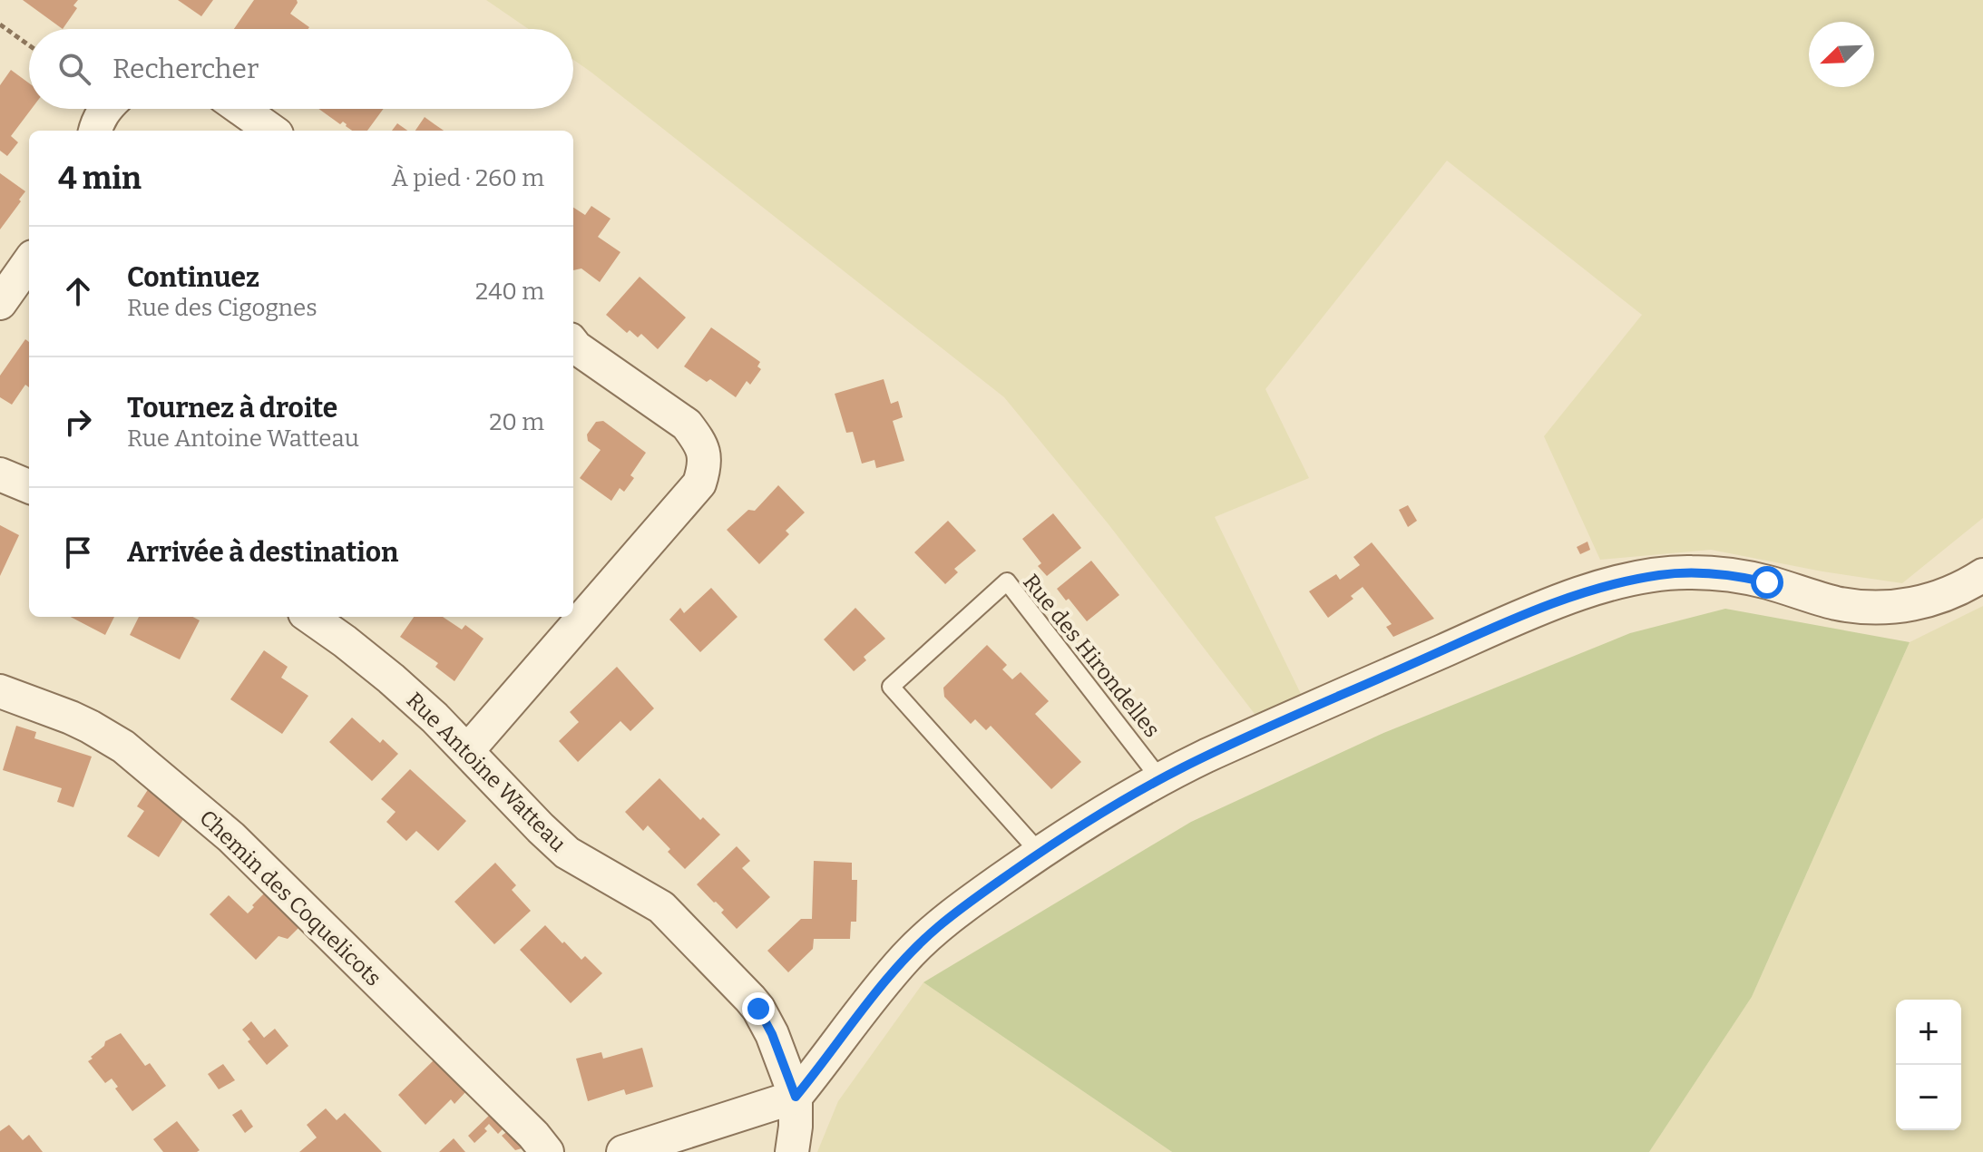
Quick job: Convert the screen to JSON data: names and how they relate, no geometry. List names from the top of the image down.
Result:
{
  "streets": {
    "street": ["Rue Antoine Watteau", "Chemin des Coquelicots"],
    "lane": ["Rue des Hirondelles"]
  },
  "north": "bottom left",
  "page": {
    "search": "Rechercher",
    "heading": ["4 min", "À pied · 260 m"],
    "list": [
      ["Continuez", "Rue des Cigognes", "240 m"],
      ["Tournez à droite", "Rue Antoine Watteau", "20 m"],
      "Arrivée à destination"
    ],
    "map_buttons": ["+", "−"]
  }
}
